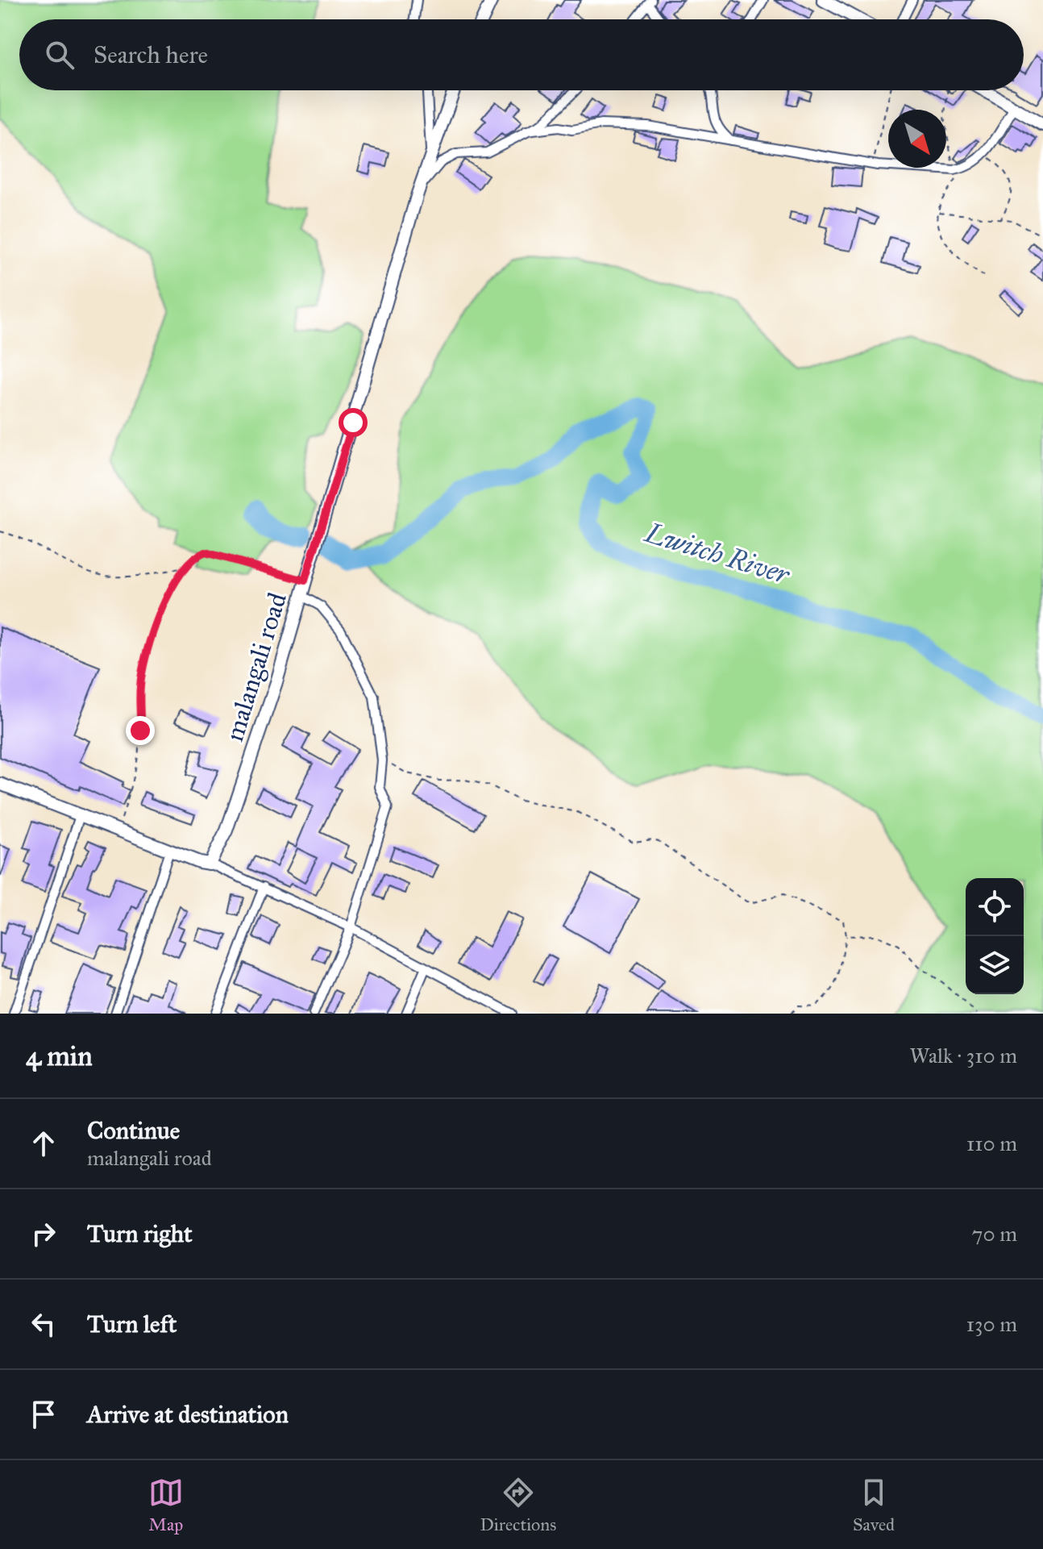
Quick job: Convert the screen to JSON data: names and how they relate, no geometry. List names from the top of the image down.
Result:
{
  "streets": {
    "street": ["malangali road"]
  },
  "water": ["Lwitch River"],
  "north": "bottom right",
  "page": {
    "search": "Search here",
    "heading": ["4 min", "Walk · 310 m"],
    "list": [
      ["Continue", "malangali road", "110 m"],
      ["Turn right", "70 m"],
      ["Turn left", "130 m"],
      "Arrive at destination"
    ],
    "nav": ["Map", "Directions", "Saved"]
  }
}
